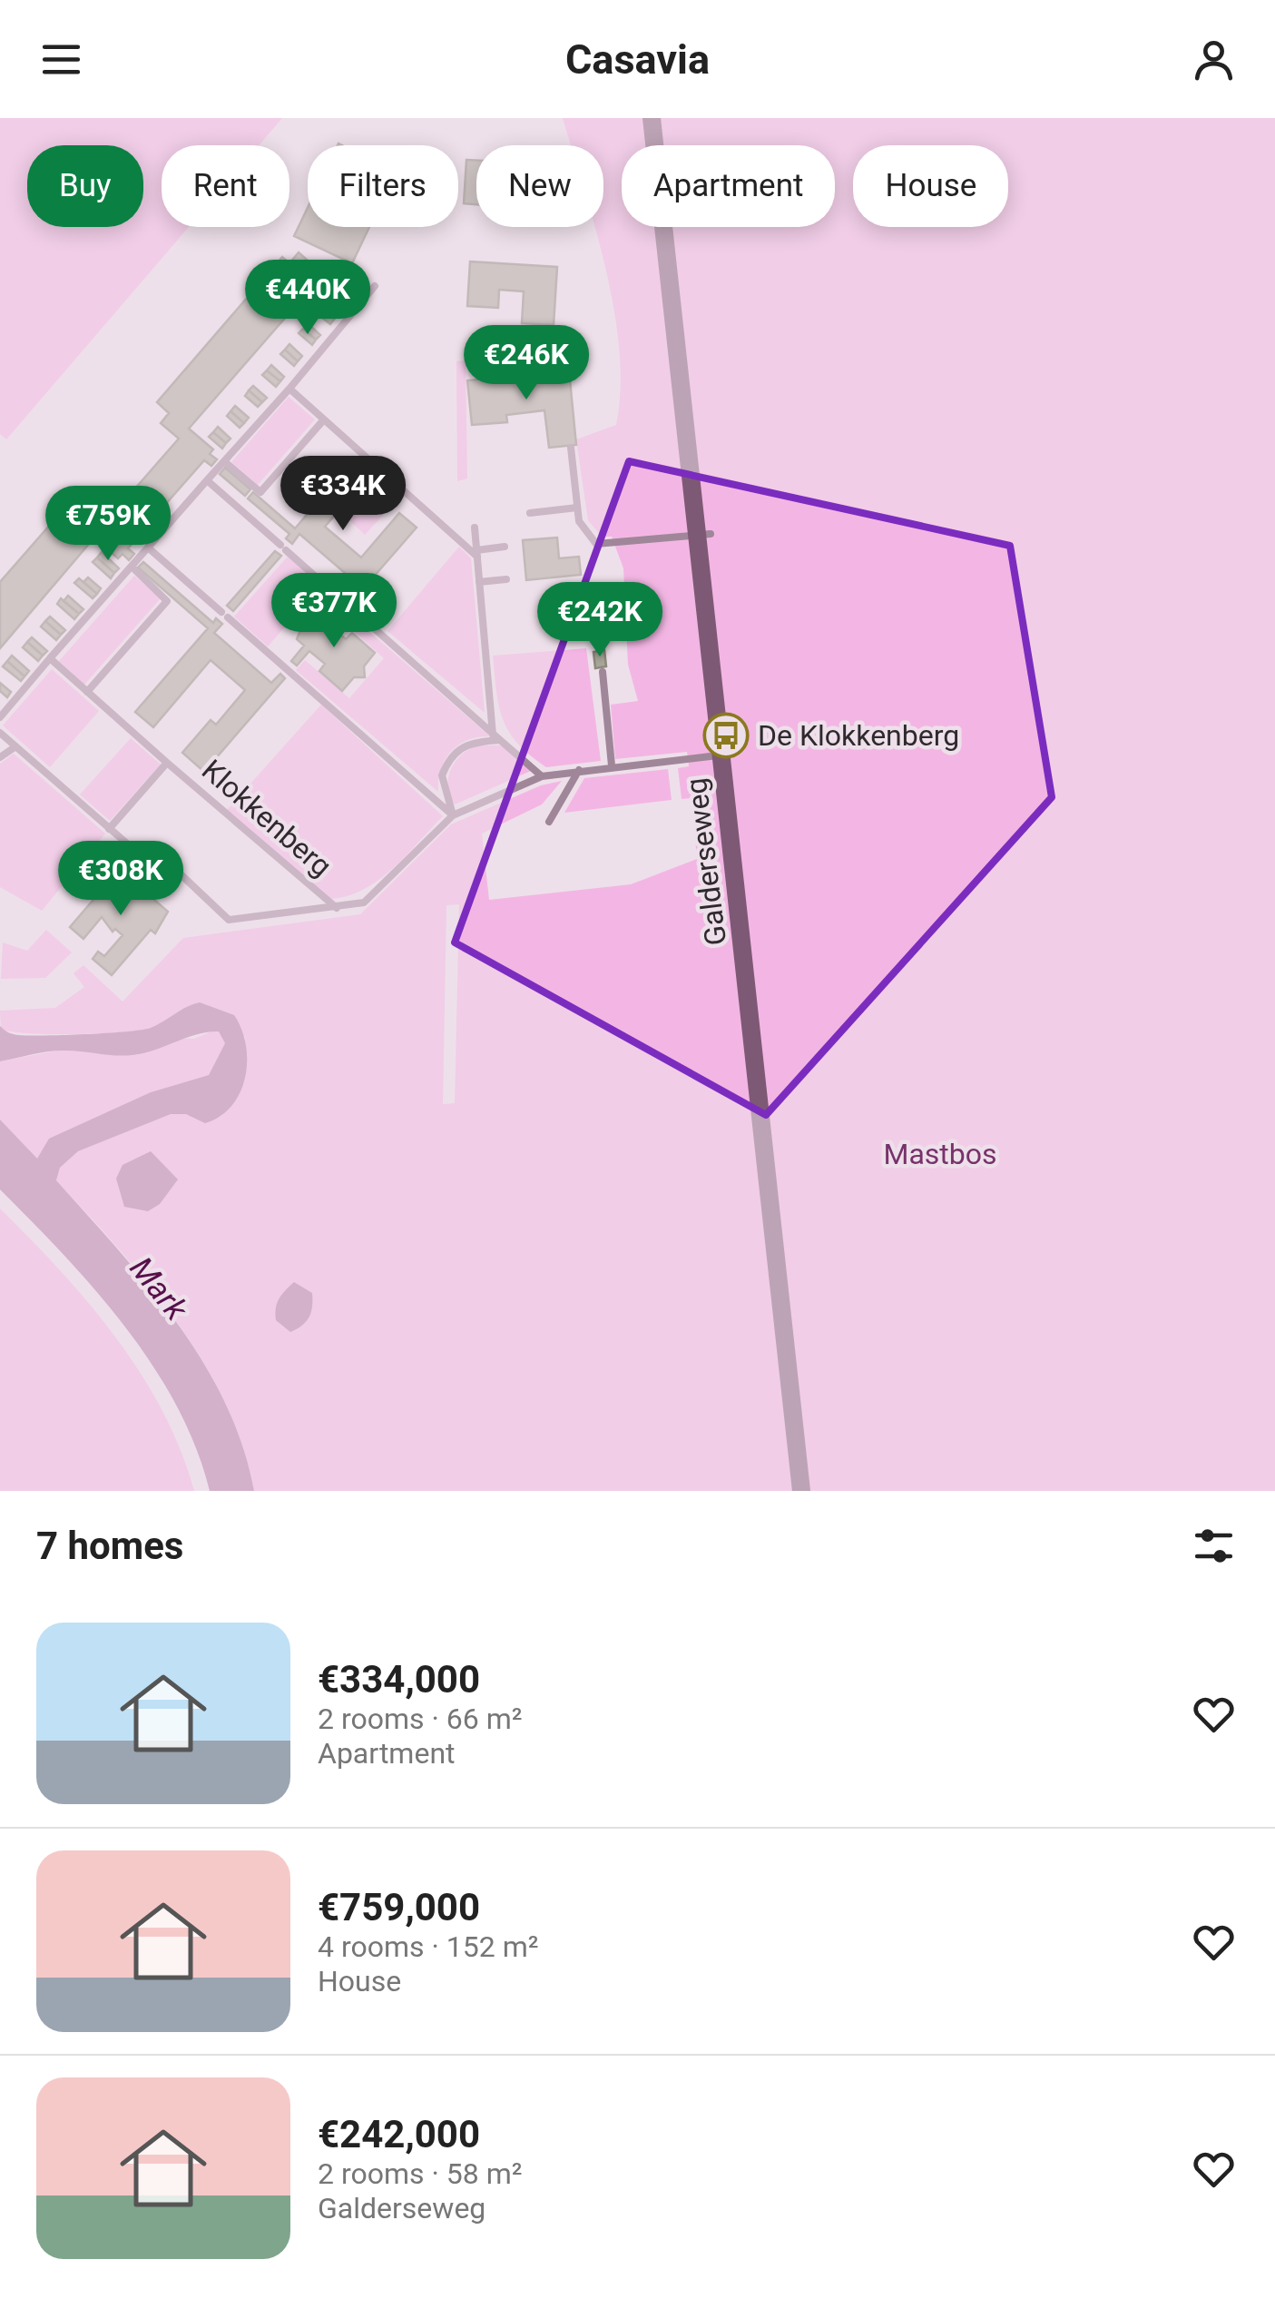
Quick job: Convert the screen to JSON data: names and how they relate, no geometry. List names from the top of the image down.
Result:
{
  "streets": {
    "street": ["Galderseweg"],
    "lane": ["Klokkenberg"]
  },
  "crossings": [
    ["Klokkenberg", "Galderseweg"]
  ],
  "water": ["Mark"],
  "parks": ["Mastbos"],
  "places": {
    "bus stop": ["De Klokkenberg"]
  },
  "page": {
    "header": "Casavia",
    "chip": [
      "Buy",
      "Rent",
      "Filters",
      "New",
      "Apartment",
      "House"
    ],
    "price": [
      "€440K",
      "€246K",
      "€334K",
      "€759K",
      "€377K",
      "€242K",
      "€308K"
    ],
    "heading": "7 homes",
    "list": [
      {
        "name": "€334,000",
        "note": "2 rooms · 66 m² · Apartment"
      },
      {
        "name": "€759,000",
        "note": "4 rooms · 152 m² · House"
      },
      {
        "name": "€242,000",
        "note": "2 rooms · 58 m² · Galderseweg"
      }
    ]
  }
}
